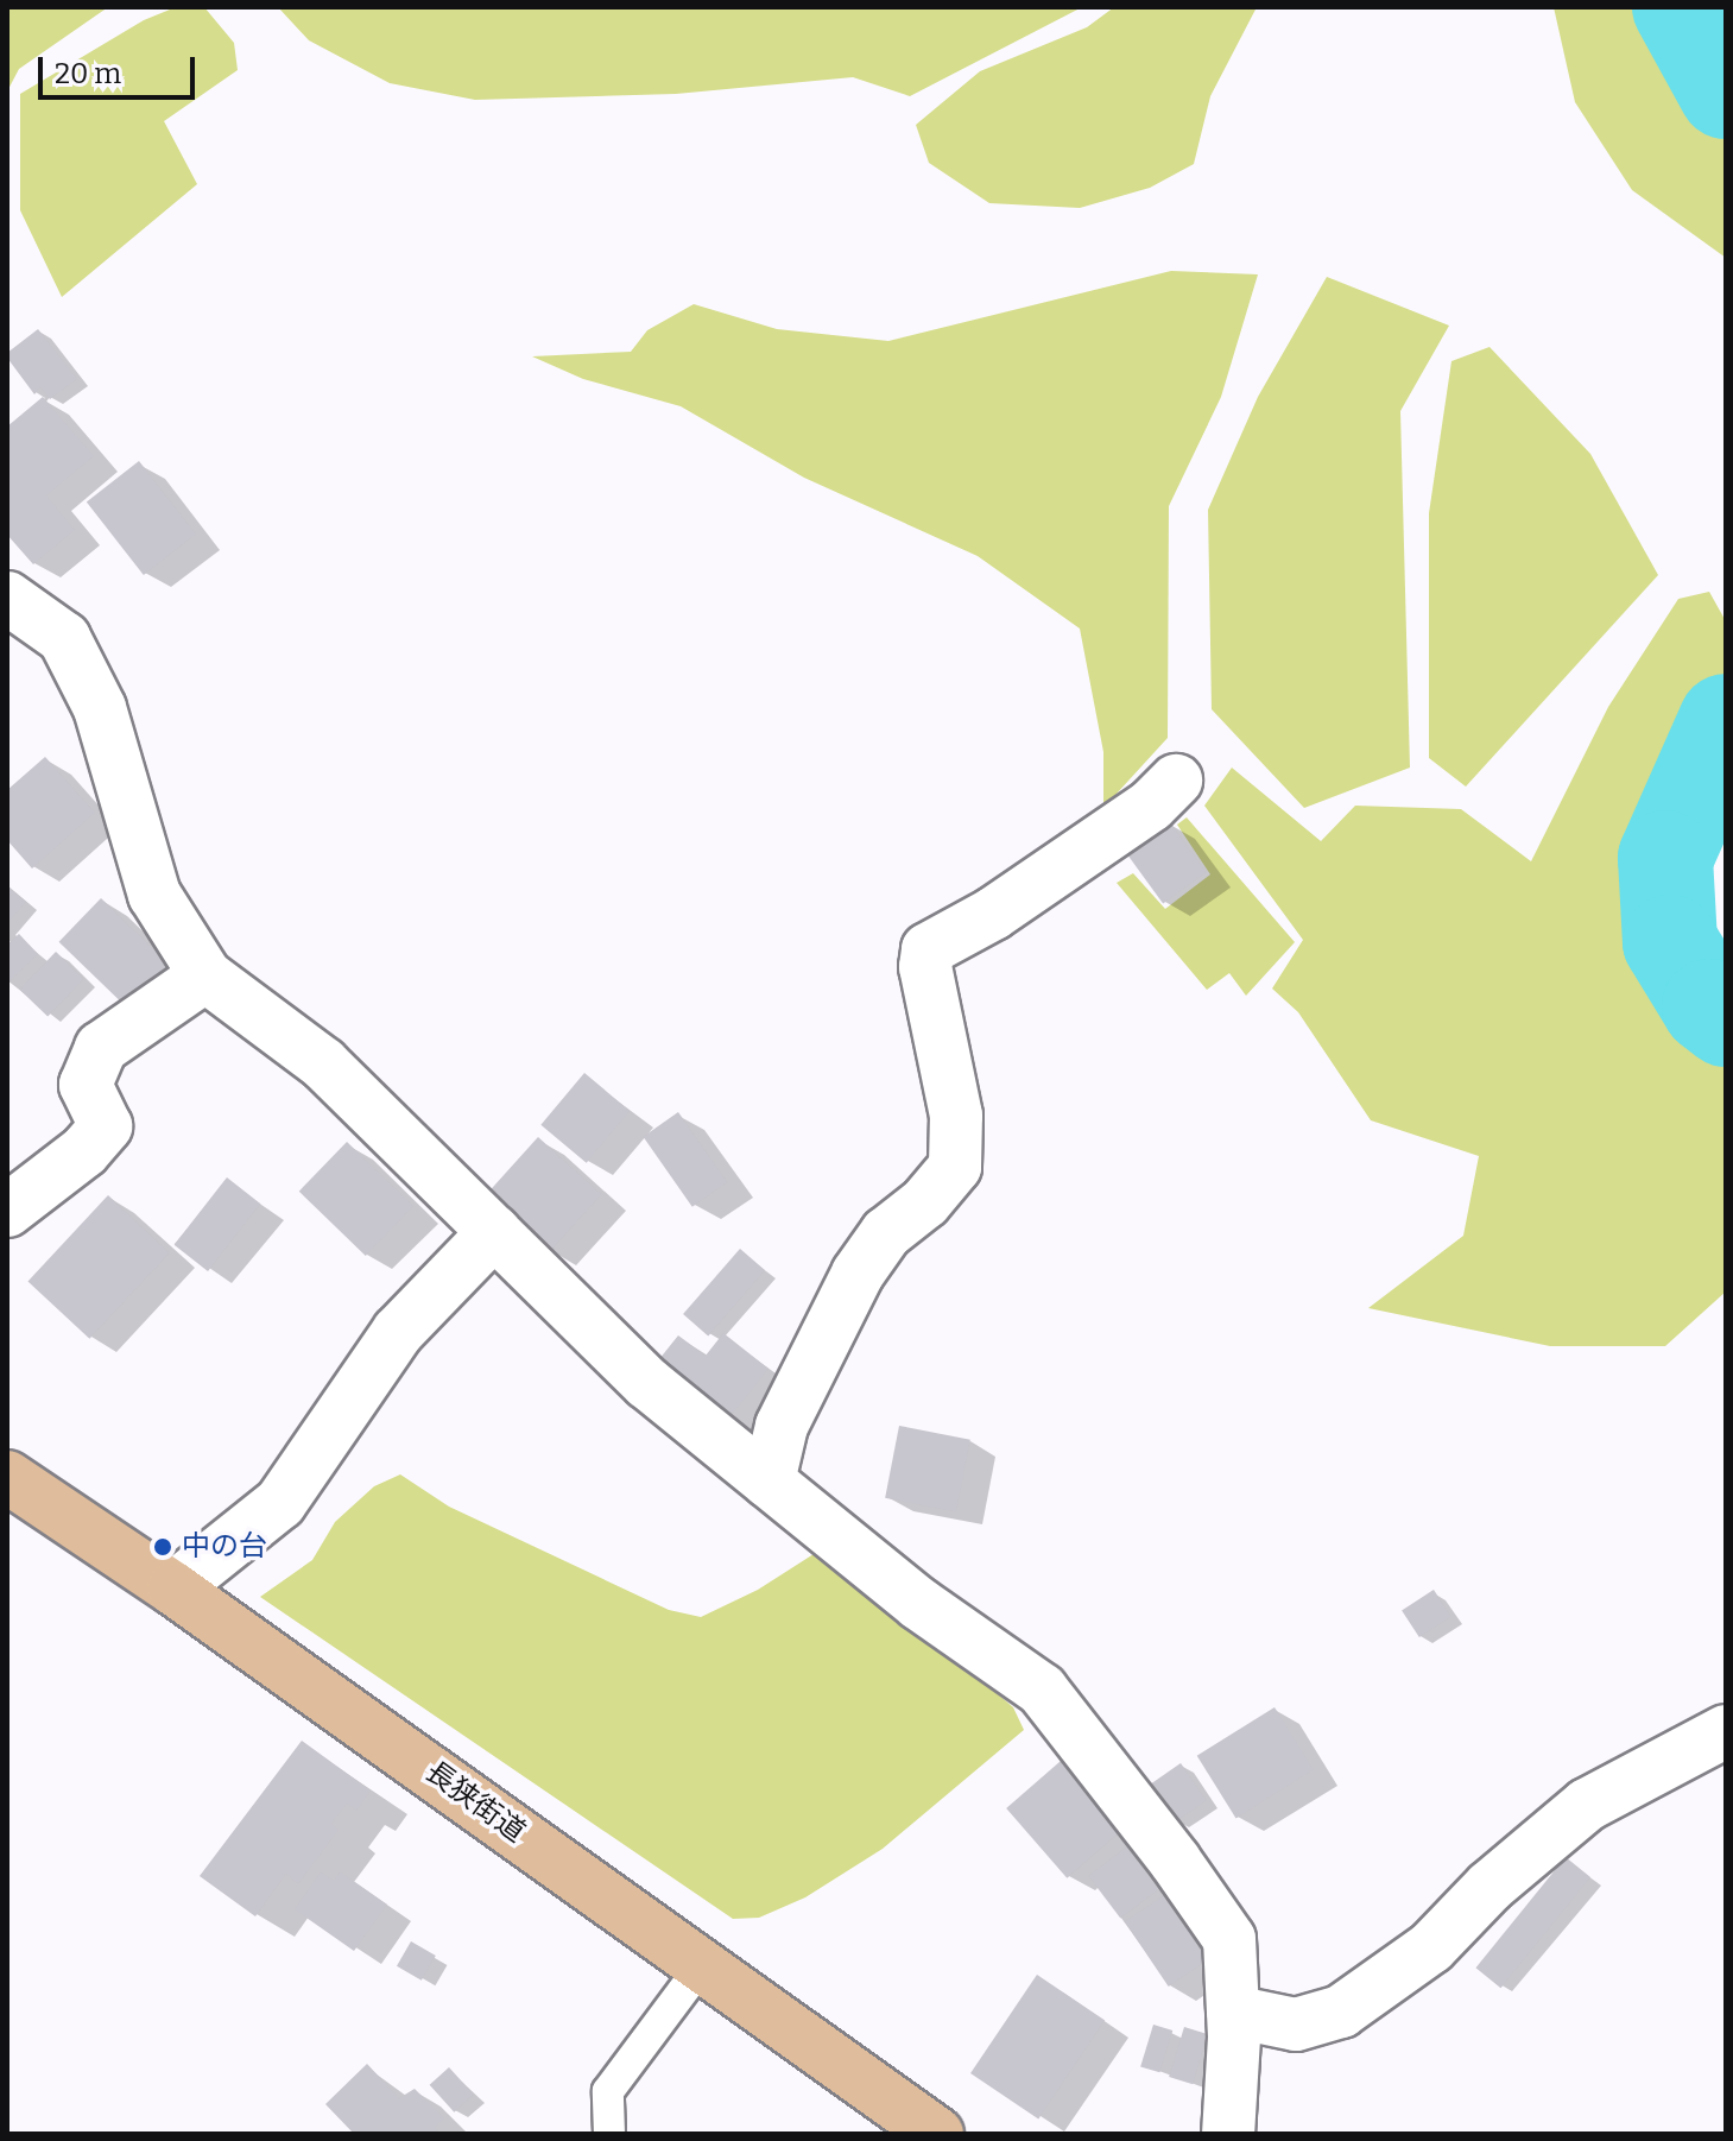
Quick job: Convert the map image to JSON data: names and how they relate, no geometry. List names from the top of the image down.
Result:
{
  "streets": {
    "main road": ["長狭街道"]
  },
  "places": ["中の台"],
  "scale_bar": "20 m"
}
